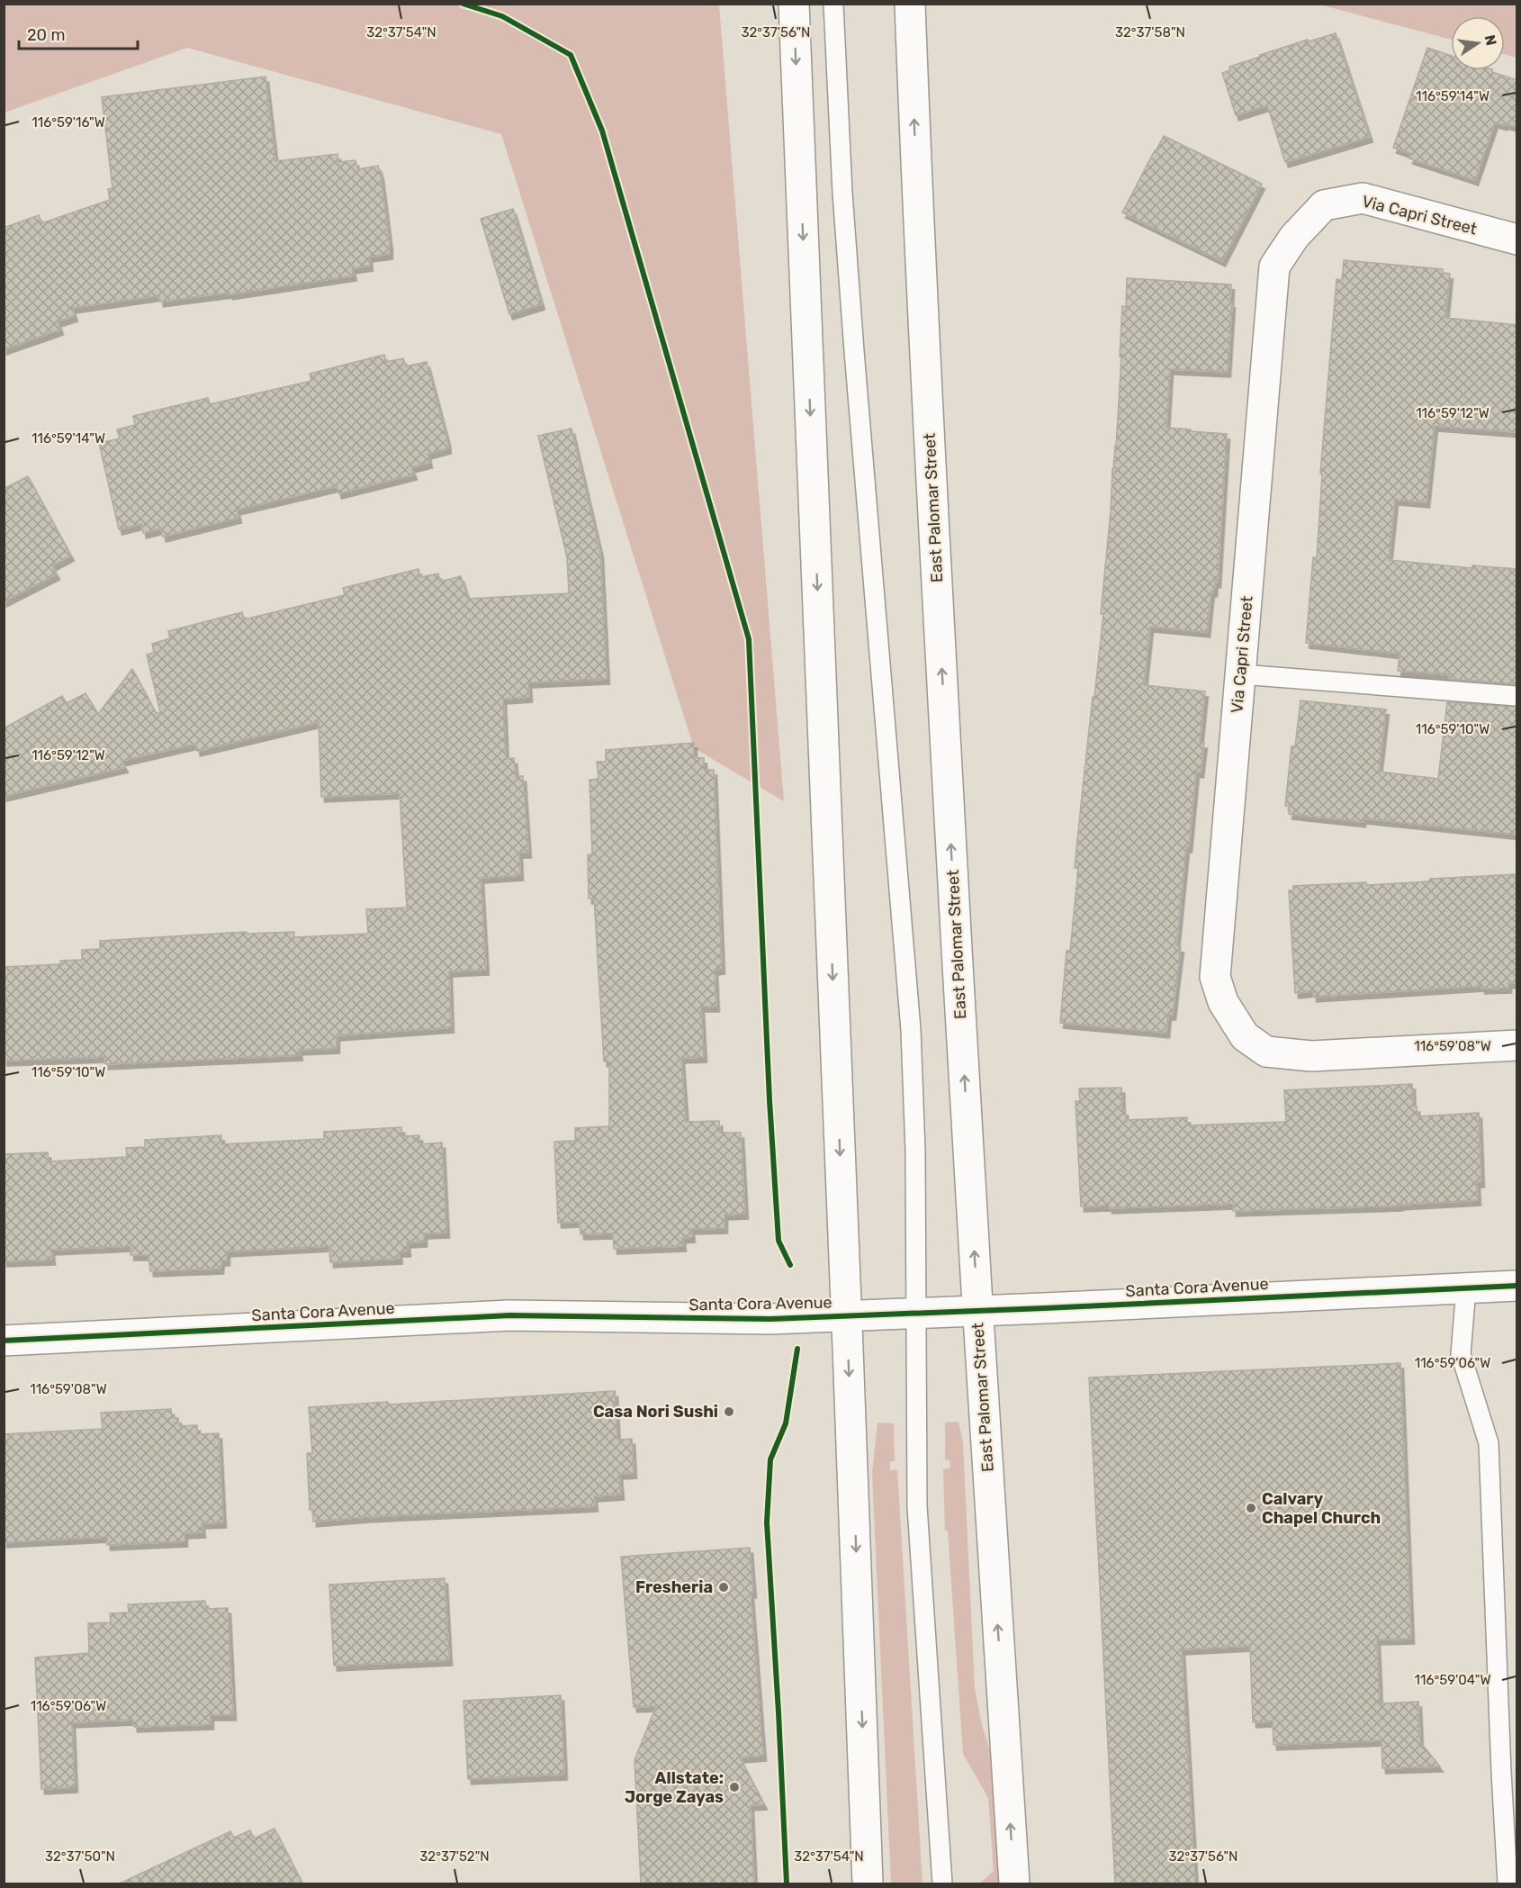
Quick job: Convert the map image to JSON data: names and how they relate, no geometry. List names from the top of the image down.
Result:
{
  "streets": {
    "main road": ["Via Capri Street", "East Palomar Street", "Santa Cora Avenue"]
  },
  "crossings": [
    ["East Palomar Street", "Santa Cora Avenue"]
  ],
  "places": [
    "Casa Nori Sushi",
    "Calvary Chapel Church",
    "Fresheria",
    "Allstate: Jorge Zayas"
  ],
  "scale_bar": "20 m",
  "north": "right",
  "coordinates": [
    "32°37'54\"N",
    "32°37'56\"N",
    "32°37'58\"N",
    "116°59'14\"W",
    "116°59'16\"W",
    "116°59'12\"W",
    "116°59'10\"W",
    "116°59'08\"W",
    "116°59'06\"W",
    "116°59'04\"W",
    "32°37'50\"N",
    "32°37'52\"N"
  ]
}
